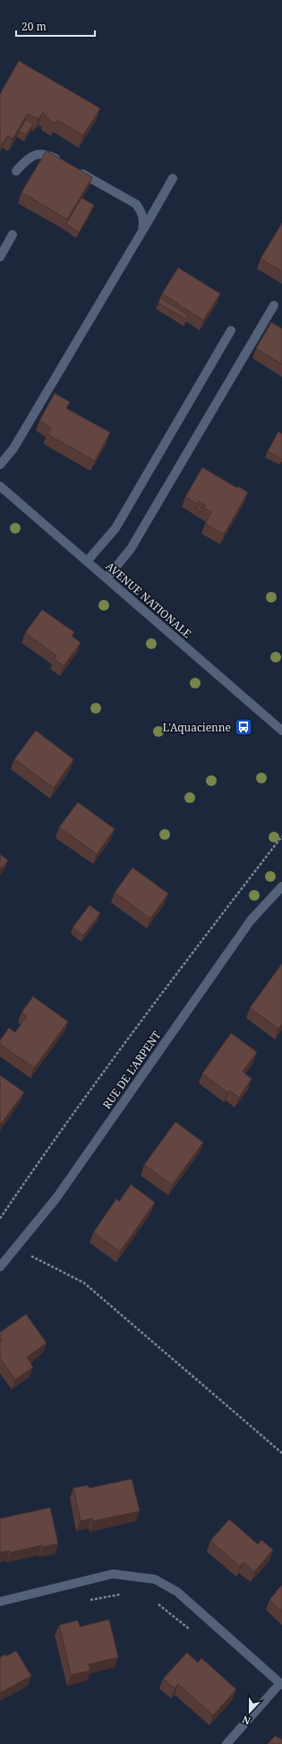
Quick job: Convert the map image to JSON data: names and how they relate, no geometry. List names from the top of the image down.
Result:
{
  "streets": {
    "street": ["AVENUE NATIONALE", "RUE DE L'ARPENT"]
  },
  "places": {
    "bus stop": ["L'Aquacienne"]
  },
  "scale_bar": "20 m",
  "north": "bottom"
}
